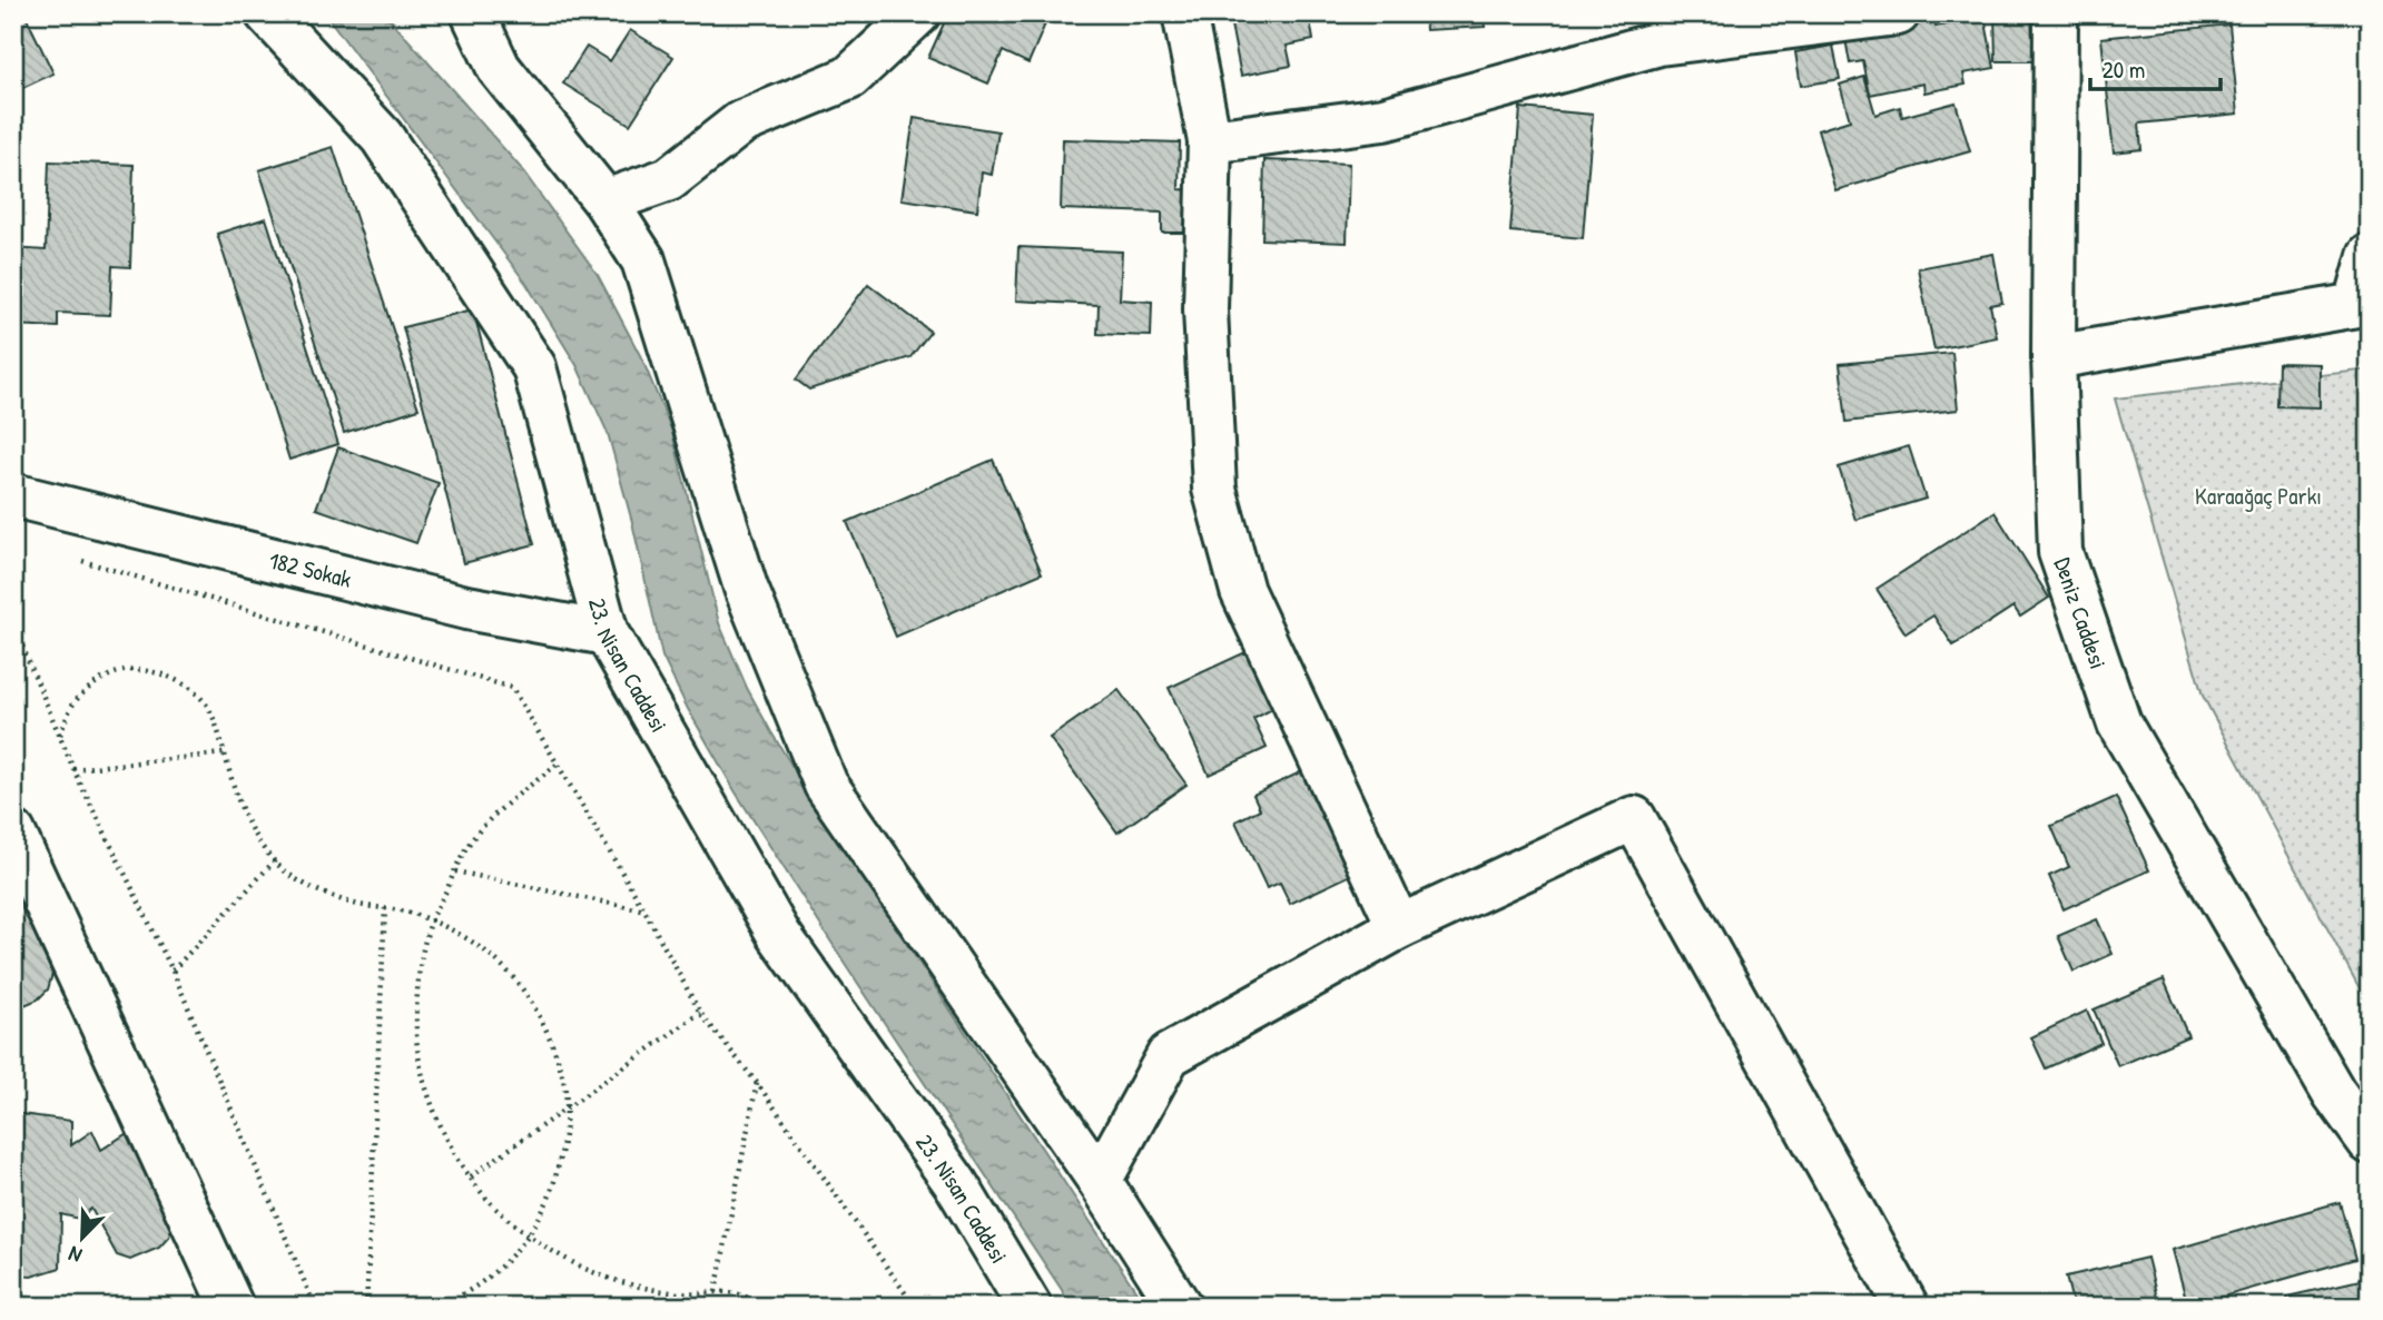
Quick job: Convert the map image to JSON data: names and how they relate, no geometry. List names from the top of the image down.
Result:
{
  "streets": {
    "street": ["182 Sokak", "Deniz Caddesi", "23. Nisan Caddesi"]
  },
  "crossings": [
    ["182 Sokak", "23. Nisan Caddesi"]
  ],
  "parks": ["Karaağaç Parkı"],
  "scale_bar": "20 m",
  "north": "bottom left"
}
